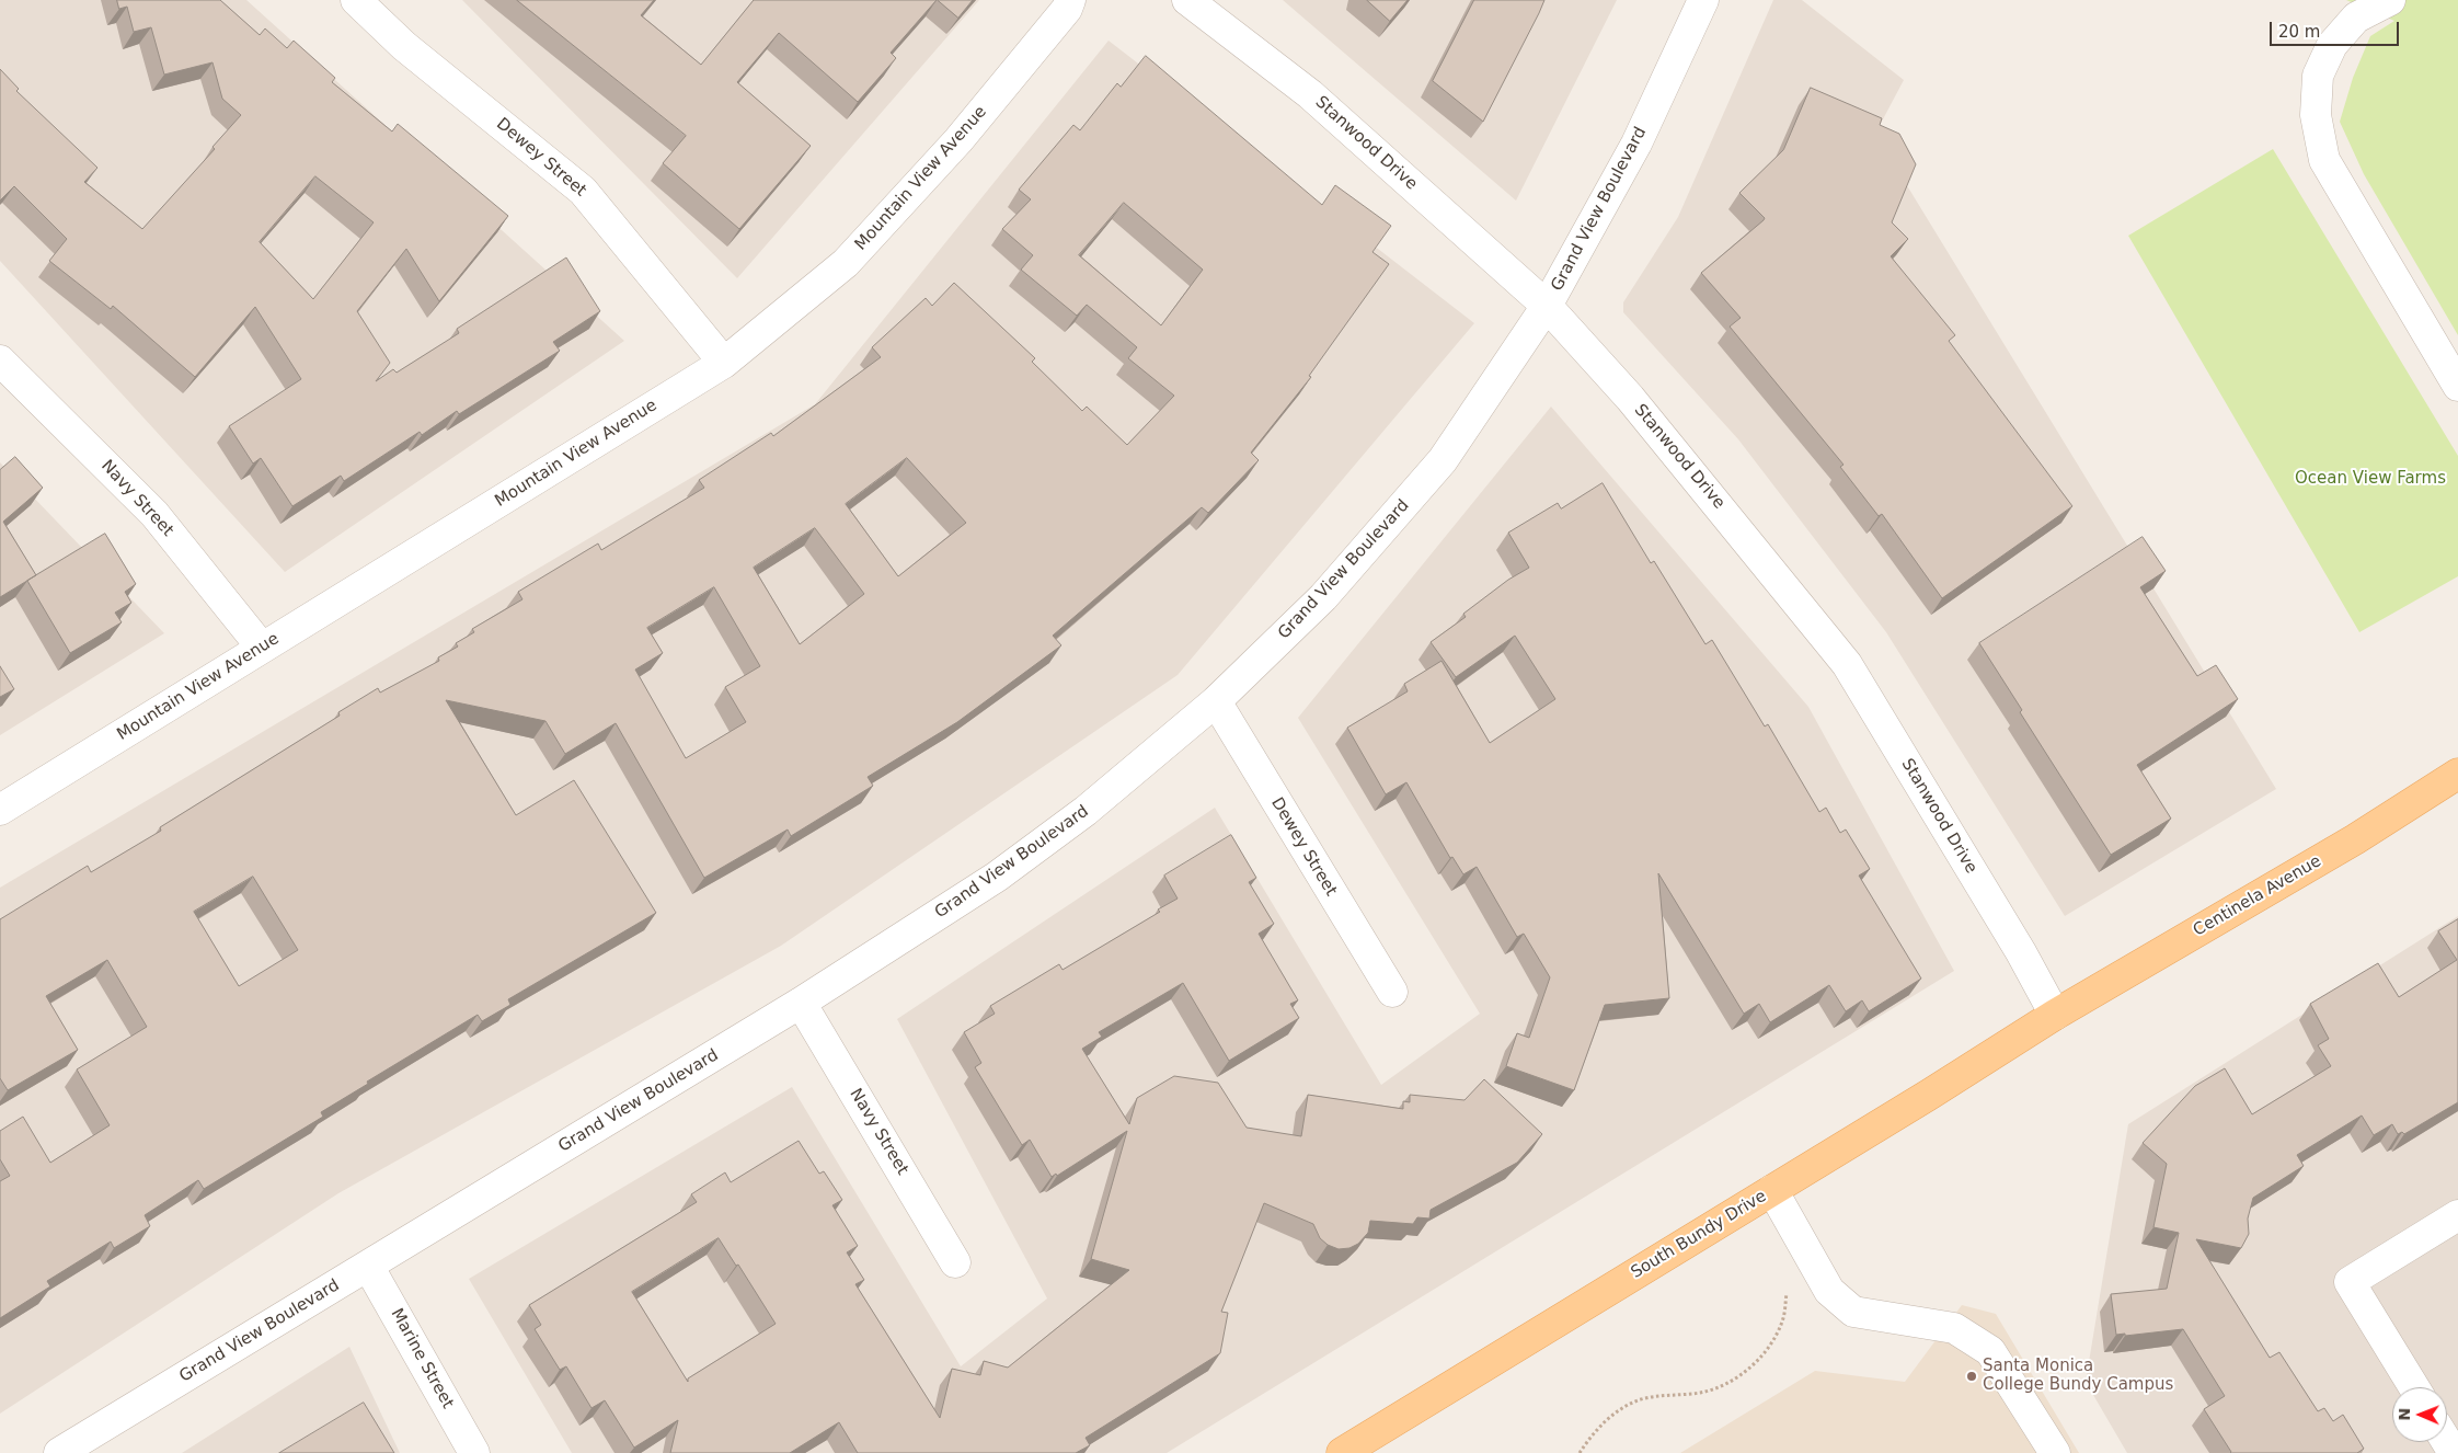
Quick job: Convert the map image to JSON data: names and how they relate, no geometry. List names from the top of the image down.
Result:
{
  "streets": {
    "main road": ["Centinela Avenue", "South Bundy Drive"],
    "street": [
      "Stanwood Drive",
      "Dewey Street",
      "Mountain View Avenue",
      "Grand View Boulevard",
      "Navy Street",
      "Marine Street"
    ]
  },
  "crossings": [
    ["Stanwood Drive", "Grand View Boulevard"],
    ["Stanwood Drive", "Centinela Avenue"],
    ["Stanwood Drive", "South Bundy Drive"],
    ["Dewey Street", "Mountain View Avenue"],
    ["Dewey Street", "Grand View Boulevard"],
    ["Mountain View Avenue", "Navy Street"],
    ["Grand View Boulevard", "Navy Street"],
    ["Grand View Boulevard", "Marine Street"],
    ["Centinela Avenue", "South Bundy Drive"]
  ],
  "parks": ["Ocean View Farms"],
  "places": ["Santa Monica College Bundy Campus"],
  "scale_bar": "20 m",
  "north": "left"
}
